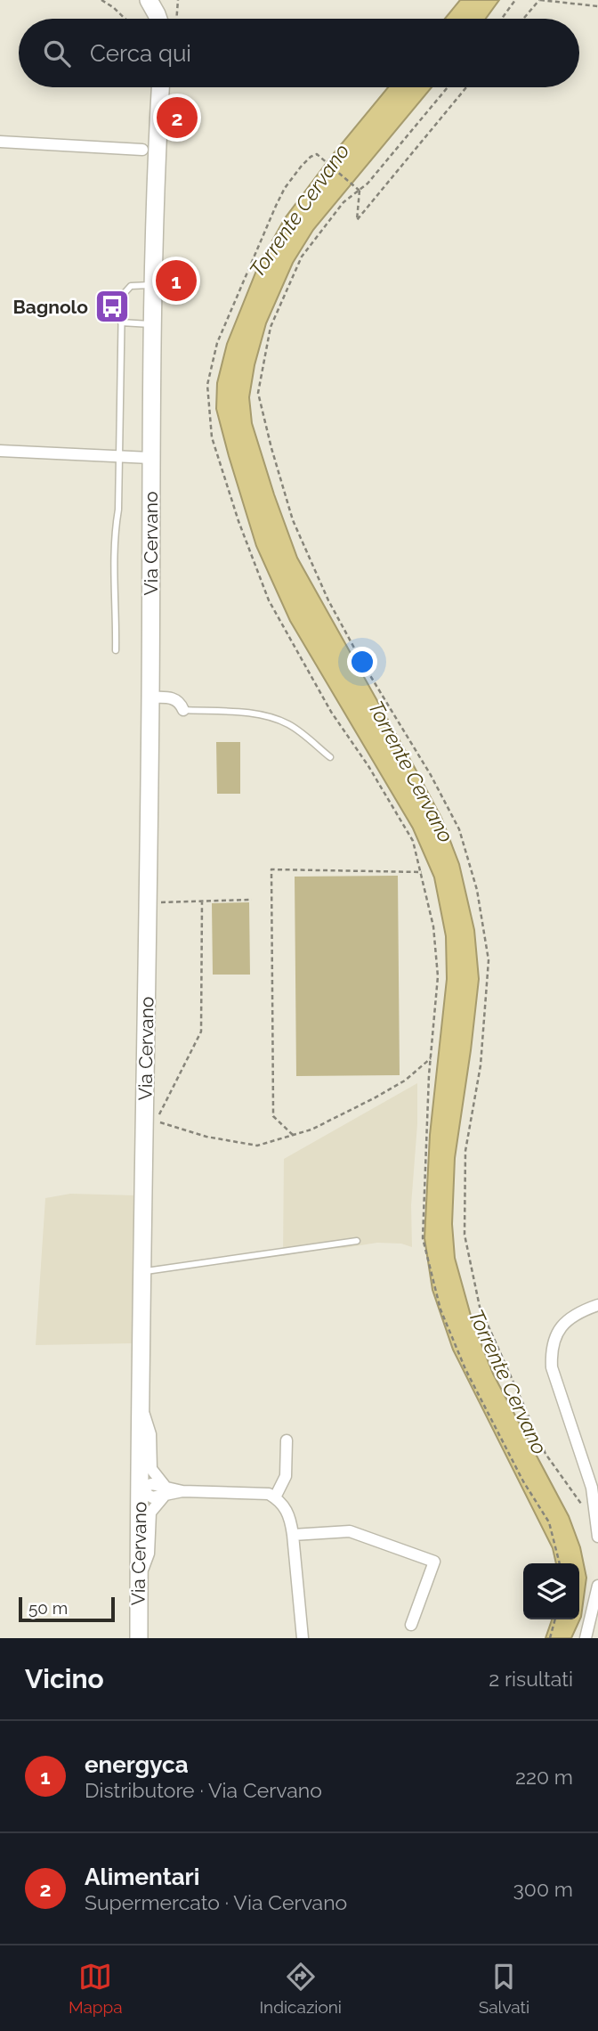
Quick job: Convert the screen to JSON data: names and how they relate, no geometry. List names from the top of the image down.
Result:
{
  "streets": {
    "main road": ["Via Cervano"]
  },
  "water": ["Torrente Cervano"],
  "places": {
    "bus stop": ["Bagnolo"]
  },
  "scale_bar": "50 m",
  "page": {
    "search": "Cerca qui",
    "pins": ["2", "1"],
    "scale": "50 m",
    "heading": ["Vicino", "2 risultati"],
    "list": [
      {
        "mark": "1",
        "name": "energyca",
        "note": "Distributore · Via Cervano",
        "value": "220 m"
      },
      {
        "mark": "2",
        "name": "Alimentari",
        "note": "Supermercato · Via Cervano",
        "value": "300 m"
      }
    ],
    "nav": ["Mappa", "Indicazioni", "Salvati"]
  }
}
